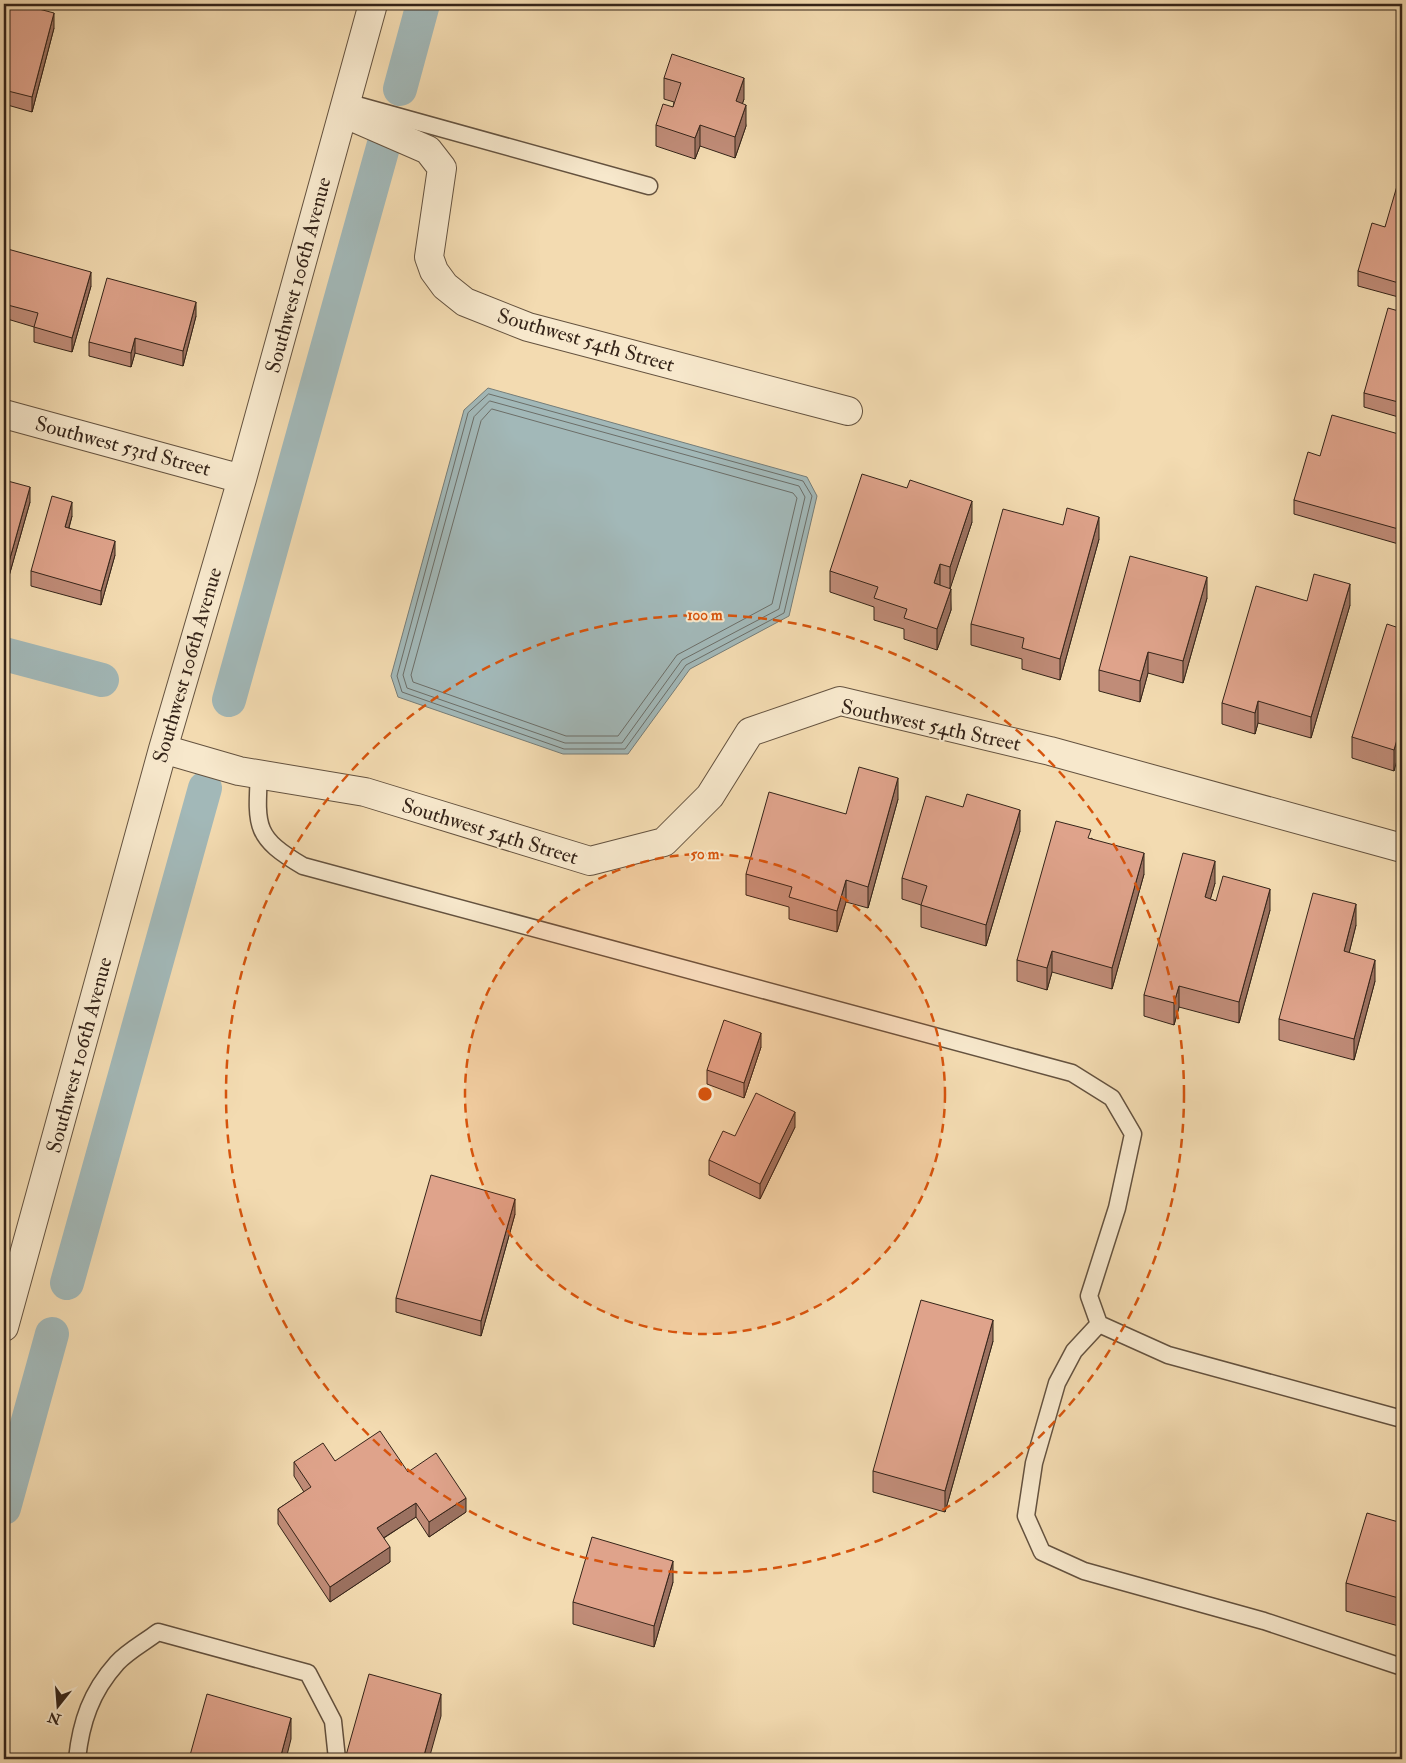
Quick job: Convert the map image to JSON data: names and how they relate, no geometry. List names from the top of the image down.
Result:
{
  "streets": {
    "street": ["Southwest 106th Avenue", "Southwest 54th Street", "Southwest 53rd Street"]
  },
  "crossings": [
    ["Southwest 106th Avenue", "Southwest 54th Street"],
    ["Southwest 106th Avenue", "Southwest 53rd Street"]
  ],
  "north": "bottom",
  "rings": ["100 m", "50 m"]
}
